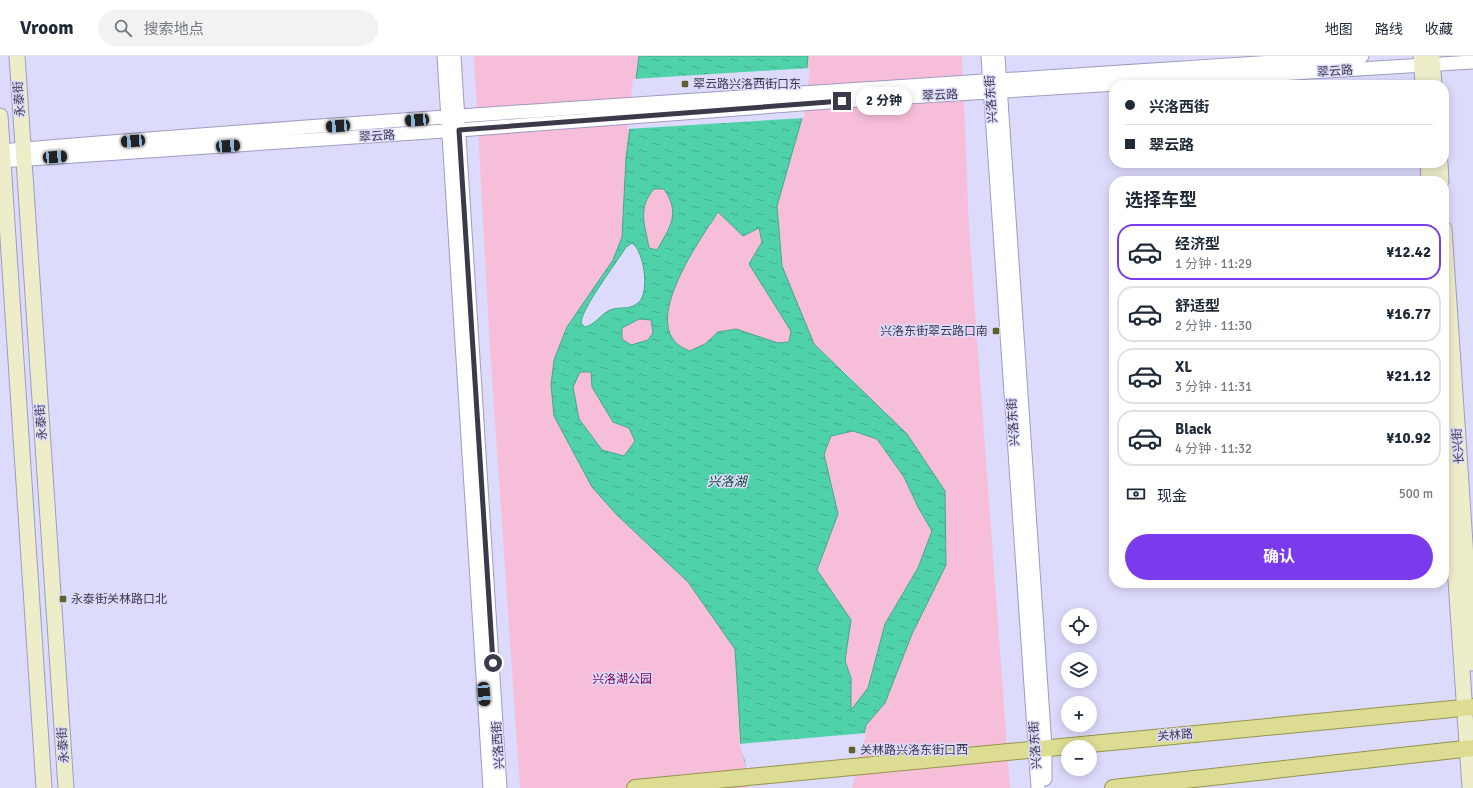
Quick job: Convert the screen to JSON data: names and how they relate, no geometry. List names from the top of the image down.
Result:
{
  "streets": {
    "main road": ["永泰街", "长兴街", "关林路"],
    "street": ["翠云路", "兴洛东街", "兴洛西街"]
  },
  "crossings": [
    ["翠云路", "永泰街"],
    ["翠云路", "兴洛东街"],
    ["翠云路", "兴洛西街"],
    ["兴洛东街", "关林路"],
    ["长兴街", "关林路"]
  ],
  "water": ["兴洛湖"],
  "parks": ["兴洛湖公园"],
  "places": {
    "transit": [
      "翠云路兴洛西街口东",
      "兴洛东街翠云路口南",
      "永泰街关林路口北",
      "关林路兴洛东街口西"
    ]
  },
  "page": {
    "header": "Vroom",
    "search": "搜索地点",
    "nav": ["地图", "路线", "收藏"],
    "banner": ["兴洛西街", "翠云路"],
    "bubble": "2 分钟",
    "heading": "选择车型",
    "list": [
      {
        "name": "经济型",
        "note": "1 分钟 · 11:29",
        "value": "¥12.42"
      },
      {
        "name": "舒适型",
        "note": "2 分钟 · 11:30",
        "value": "¥16.77"
      },
      {
        "name": "XL",
        "note": "3 分钟 · 11:31",
        "value": "¥21.12"
      },
      {
        "name": "Black",
        "note": "4 分钟 · 11:32",
        "value": "¥10.92"
      }
    ],
    "pay": ["现金", "500 m"],
    "buttons": "确认",
    "map_buttons": ["+", "−"]
  }
}
